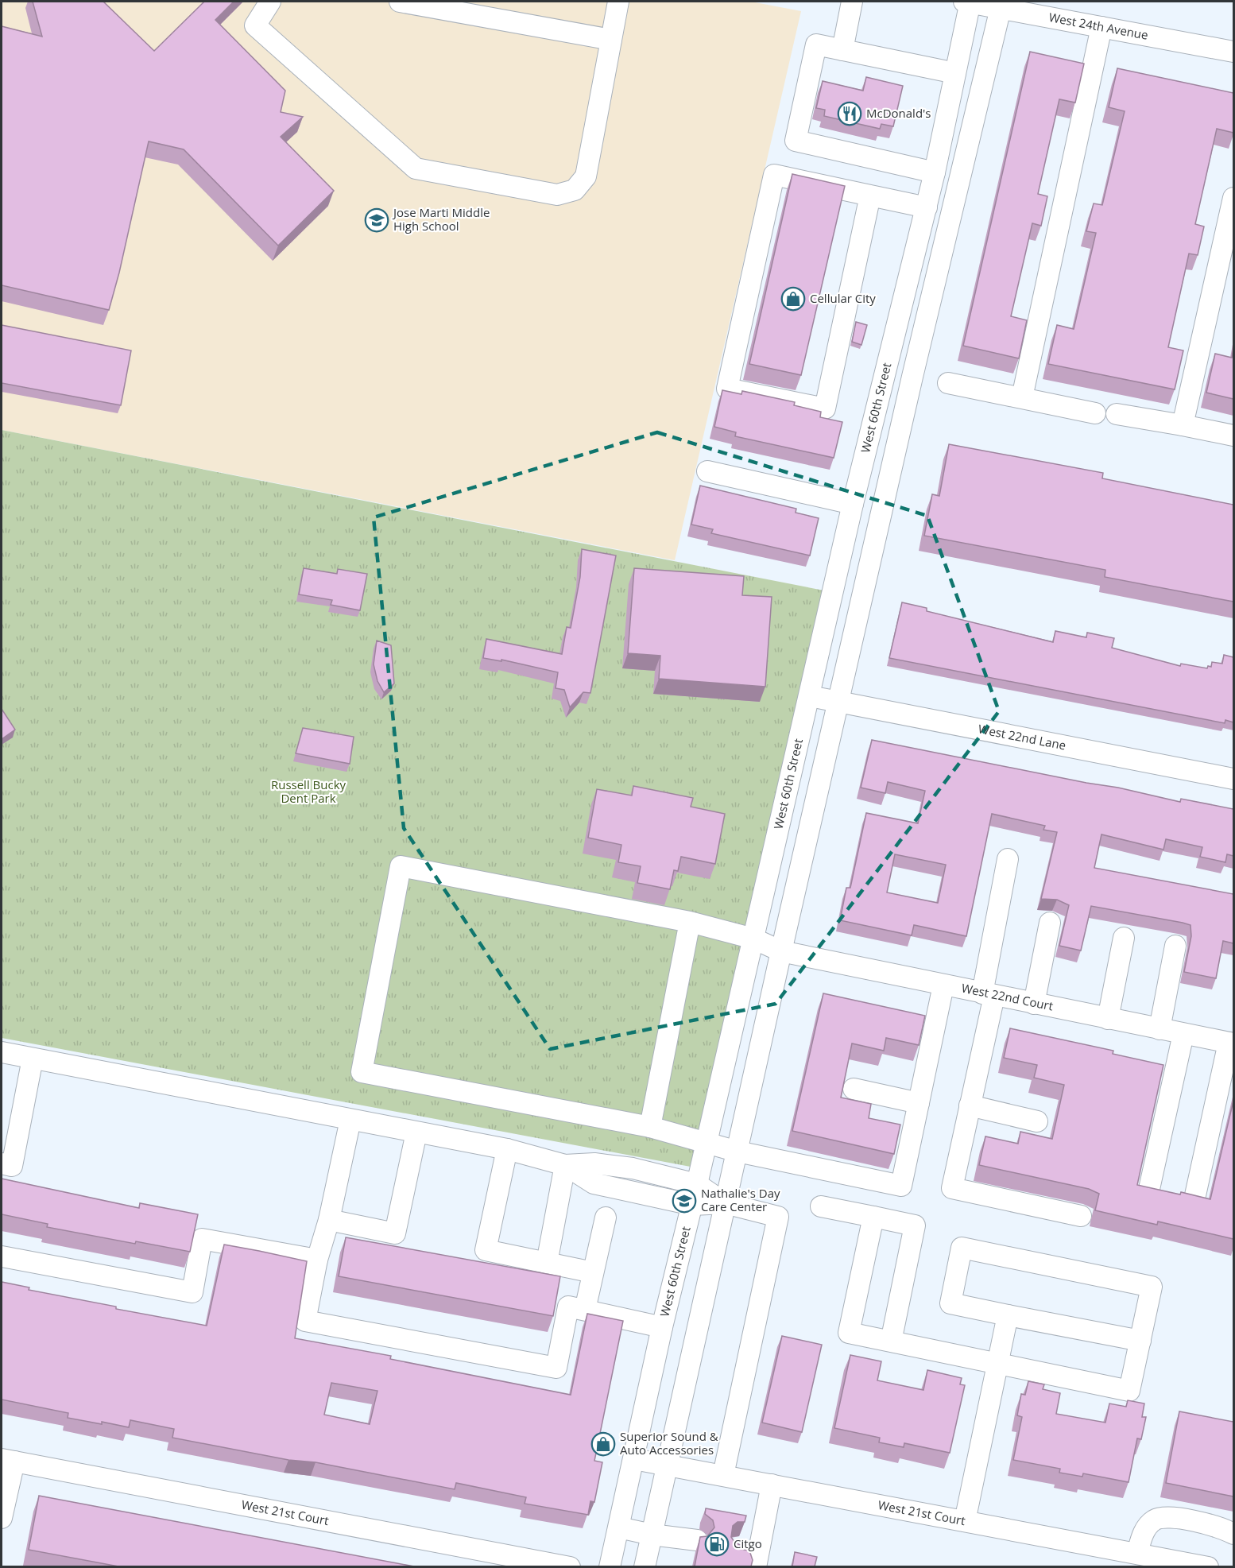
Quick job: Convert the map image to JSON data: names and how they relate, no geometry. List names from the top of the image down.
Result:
{
  "streets": {
    "street": [
      "West 24th Avenue",
      "West 60th Street",
      "West 22nd Lane",
      "West 22nd Court",
      "West 21st Court"
    ]
  },
  "crossings": [
    ["West 24th Avenue", "West 60th Street"],
    ["West 60th Street", "West 22nd Lane"],
    ["West 60th Street", "West 22nd Court"],
    ["West 60th Street", "West 21st Court"]
  ],
  "parks": ["Russell Bucky Dent Park"],
  "places": {
    "restaurant": ["McDonald's"],
    "school or university": ["Jose Marti Middle High School", "Nathalie's Day Care Center"],
    "shop": ["Cellular City", "Superior Sound & Auto Accessories"],
    "fuel station": ["Citgo"]
  }
}
